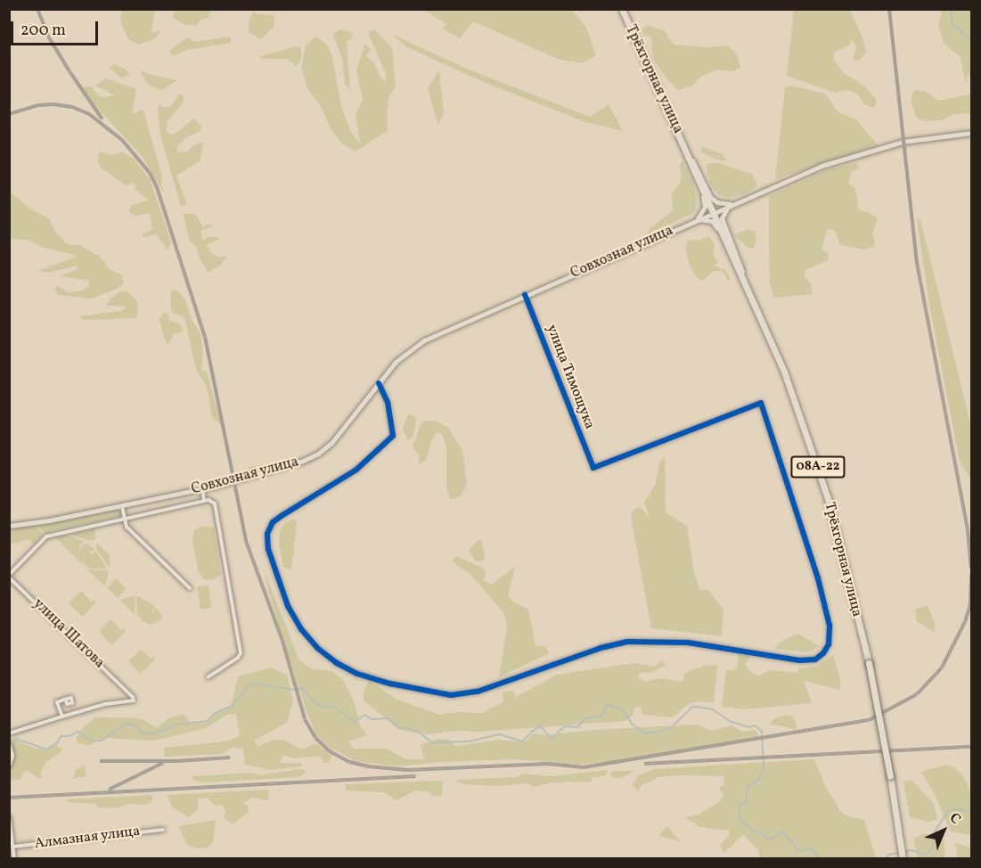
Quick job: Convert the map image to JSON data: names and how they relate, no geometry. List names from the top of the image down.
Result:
{
  "streets": {
    "highway": ["Трёхгорная улица", "08А-22"],
    "main road": ["Совхозная улица"],
    "street": ["улица Тимощука", "улица Шатова", "Алмазная улица"]
  },
  "crossings": [
    ["Трёхгорная улица", "Совхозная улица"],
    ["Совхозная улица", "улица Тимощука"]
  ],
  "scale_bar": "200 m",
  "north": "top right"
}
